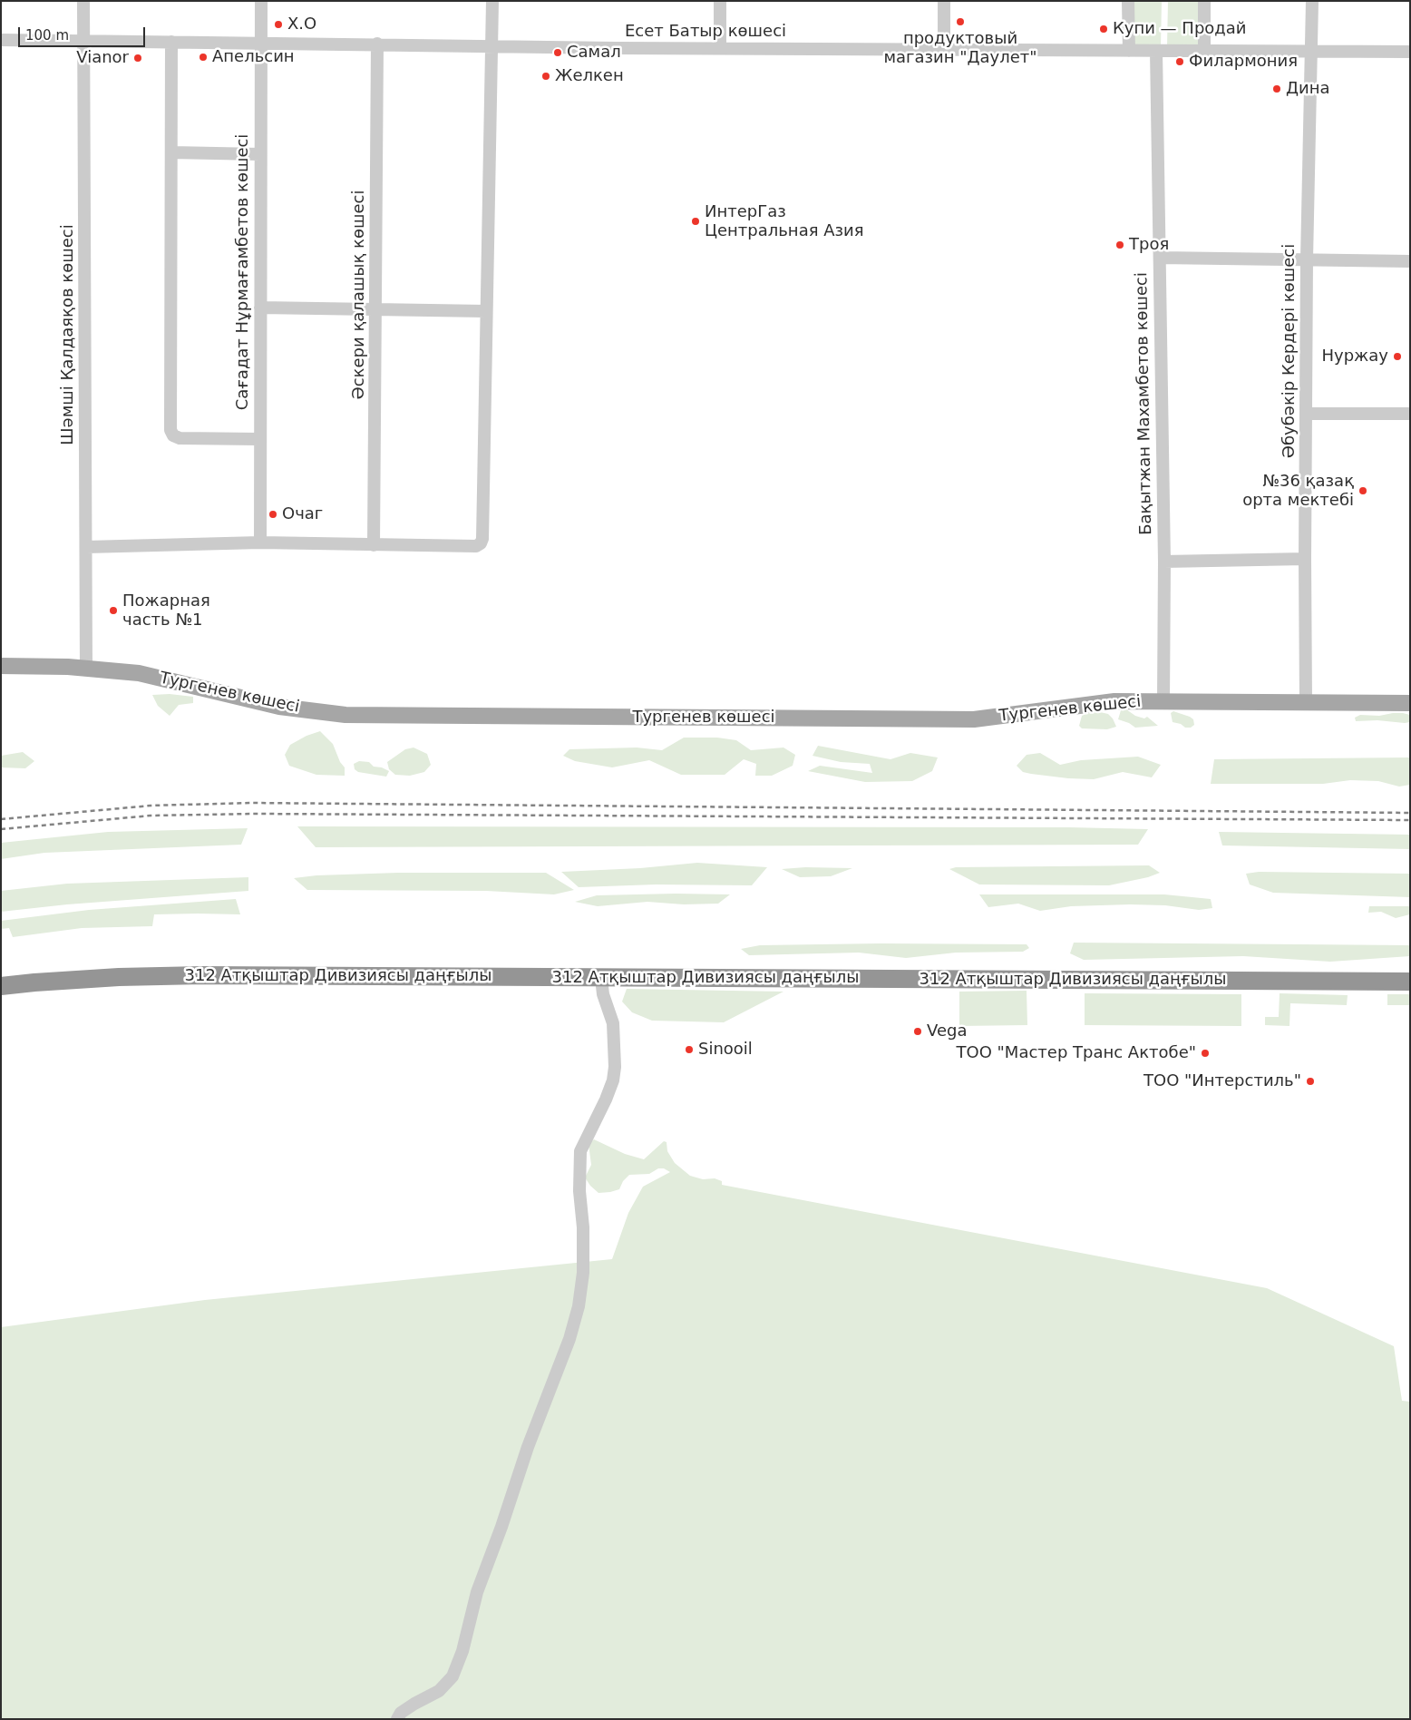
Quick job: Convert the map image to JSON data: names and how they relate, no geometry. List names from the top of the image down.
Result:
{
  "streets": {
    "highway": ["312 Атқыштар Дивизиясы даңғылы"],
    "main road": ["Тургенев көшесі"],
    "street": [
      "Есет Батыр көшесі",
      "Сағадат Нұрмағамбетов көшесі",
      "Әскери қалашық көшесі",
      "Шәмші Қалдаяқов көшесі",
      "Әбубәкір Кердері көшесі",
      "Бақытжан Махамбетов көшесі"
    ]
  },
  "crossings": [
    ["Есет Батыр көшесі", "Сағадат Нұрмағамбетов көшесі"],
    ["Есет Батыр көшесі", "Әскери қалашық көшесі"],
    ["Есет Батыр көшесі", "Шәмші Қалдаяқов көшесі"],
    ["Есет Батыр көшесі", "Әбубәкір Кердері көшесі"],
    ["Есет Батыр көшесі", "Бақытжан Махамбетов көшесі"],
    ["Шәмші Қалдаяқов көшесі", "Тургенев көшесі"],
    ["Әбубәкір Кердері көшесі", "Тургенев көшесі"],
    ["Бақытжан Махамбетов көшесі", "Тургенев көшесі"]
  ],
  "places": [
    "продуктовый магазин \"Даулет\"",
    "X.O",
    "Купи — Продай",
    "Самал",
    "Апельсин",
    "Vianor",
    "Филармония",
    "Желкен",
    "Дина",
    "ИнтерГаз Центральная Азия",
    "Троя",
    "Нуржау",
    "№36 қазақ орта мектебі",
    "Очаг",
    "Пожарная часть №1",
    "Vega",
    "Sinooil",
    "ТОО \"Мастер Транс Актобе\"",
    "ТОО \"Интерстиль\""
  ],
  "scale_bar": "100 m"
}
